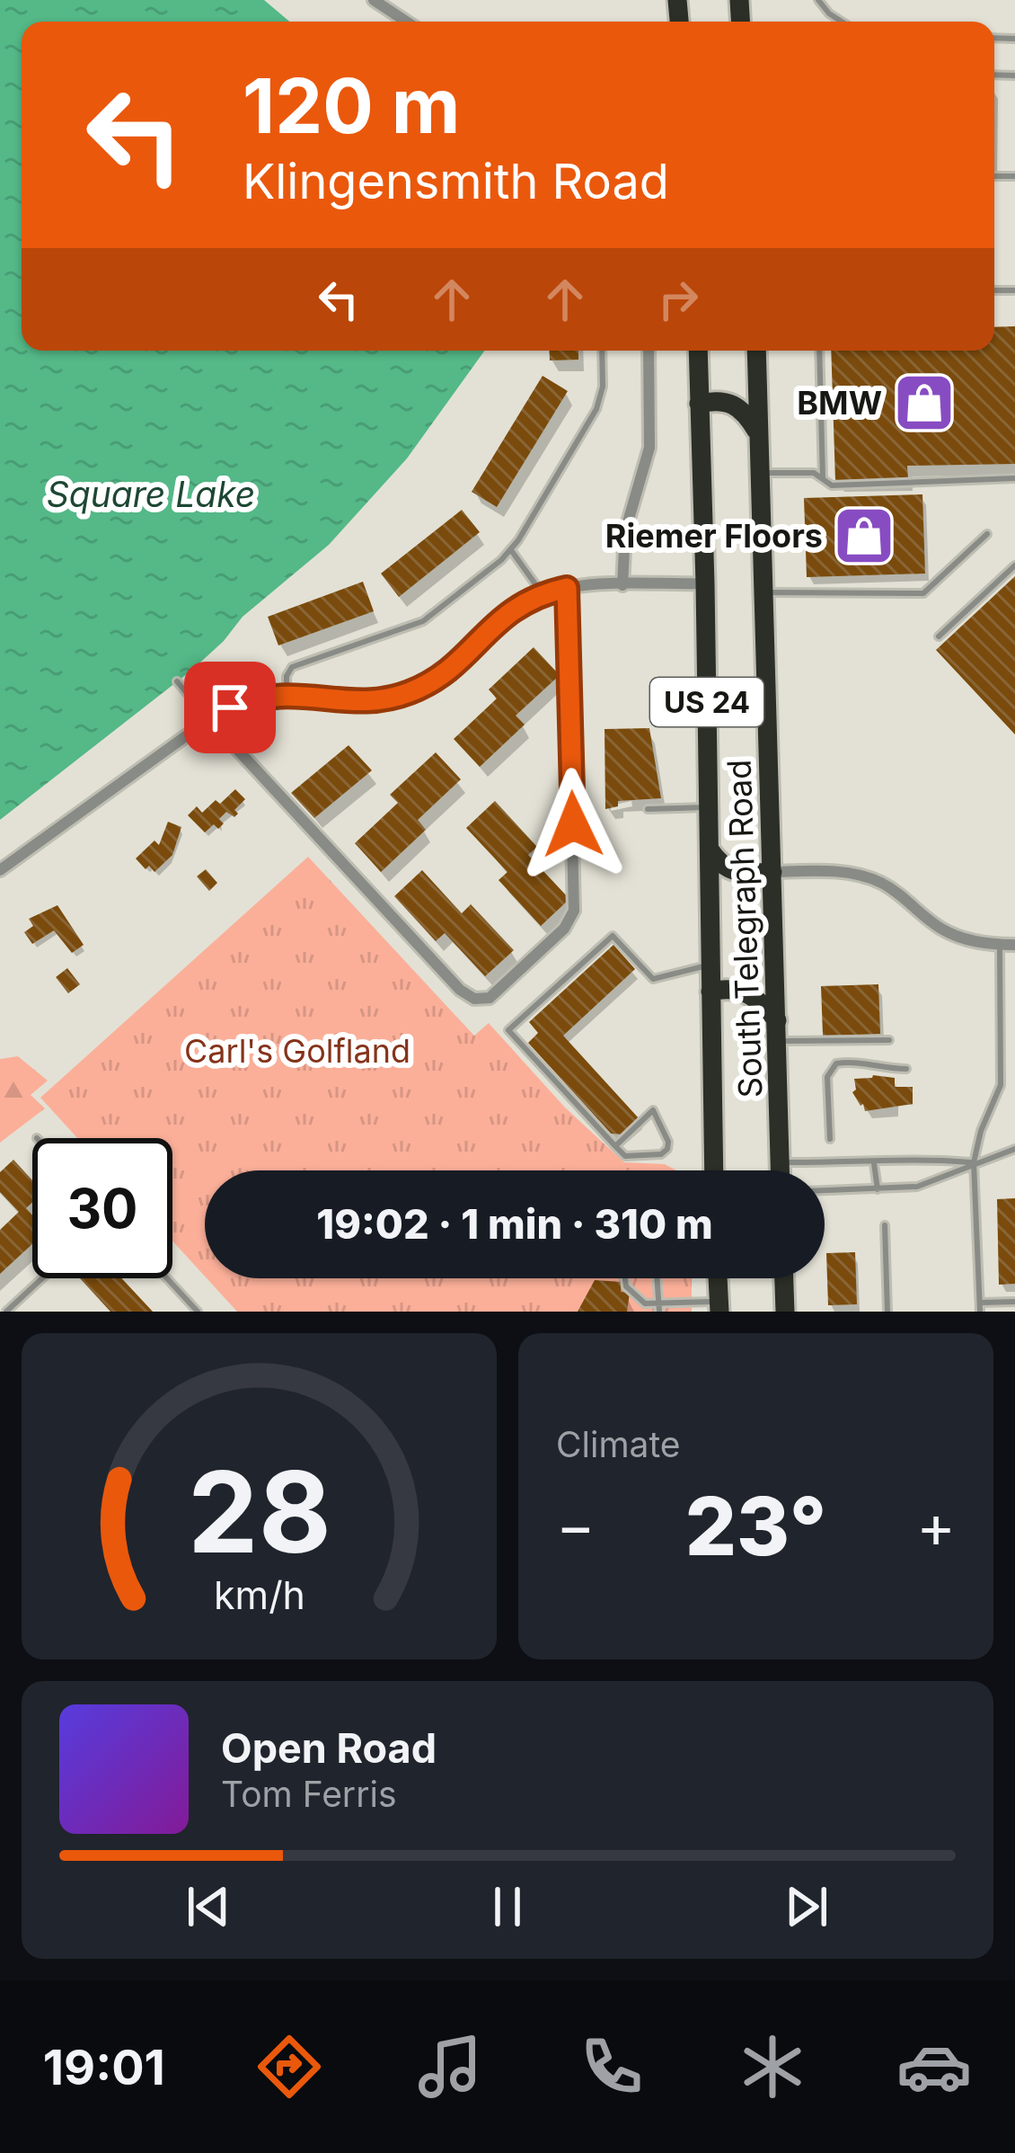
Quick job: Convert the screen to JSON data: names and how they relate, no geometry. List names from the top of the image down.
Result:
{
  "streets": {
    "highway": ["US 24", "South Telegraph Road"]
  },
  "water": ["Square Lake"],
  "parks": ["Carl's Golfland"],
  "places": {
    "shop": ["BMW", "Riemer Floors"]
  },
  "page": {
    "turn": ["120 m", "Klingensmith Road"],
    "limit": "30",
    "trip": "19:02 · 1 min · 310 m",
    "tile": "Climate",
    "heat": ["−", "23°", "+"],
    "song": ["Open Road", "Tom Ferris"],
    "tabs": "19:01",
    "gauge": ["28", "km/h"]
  }
}
